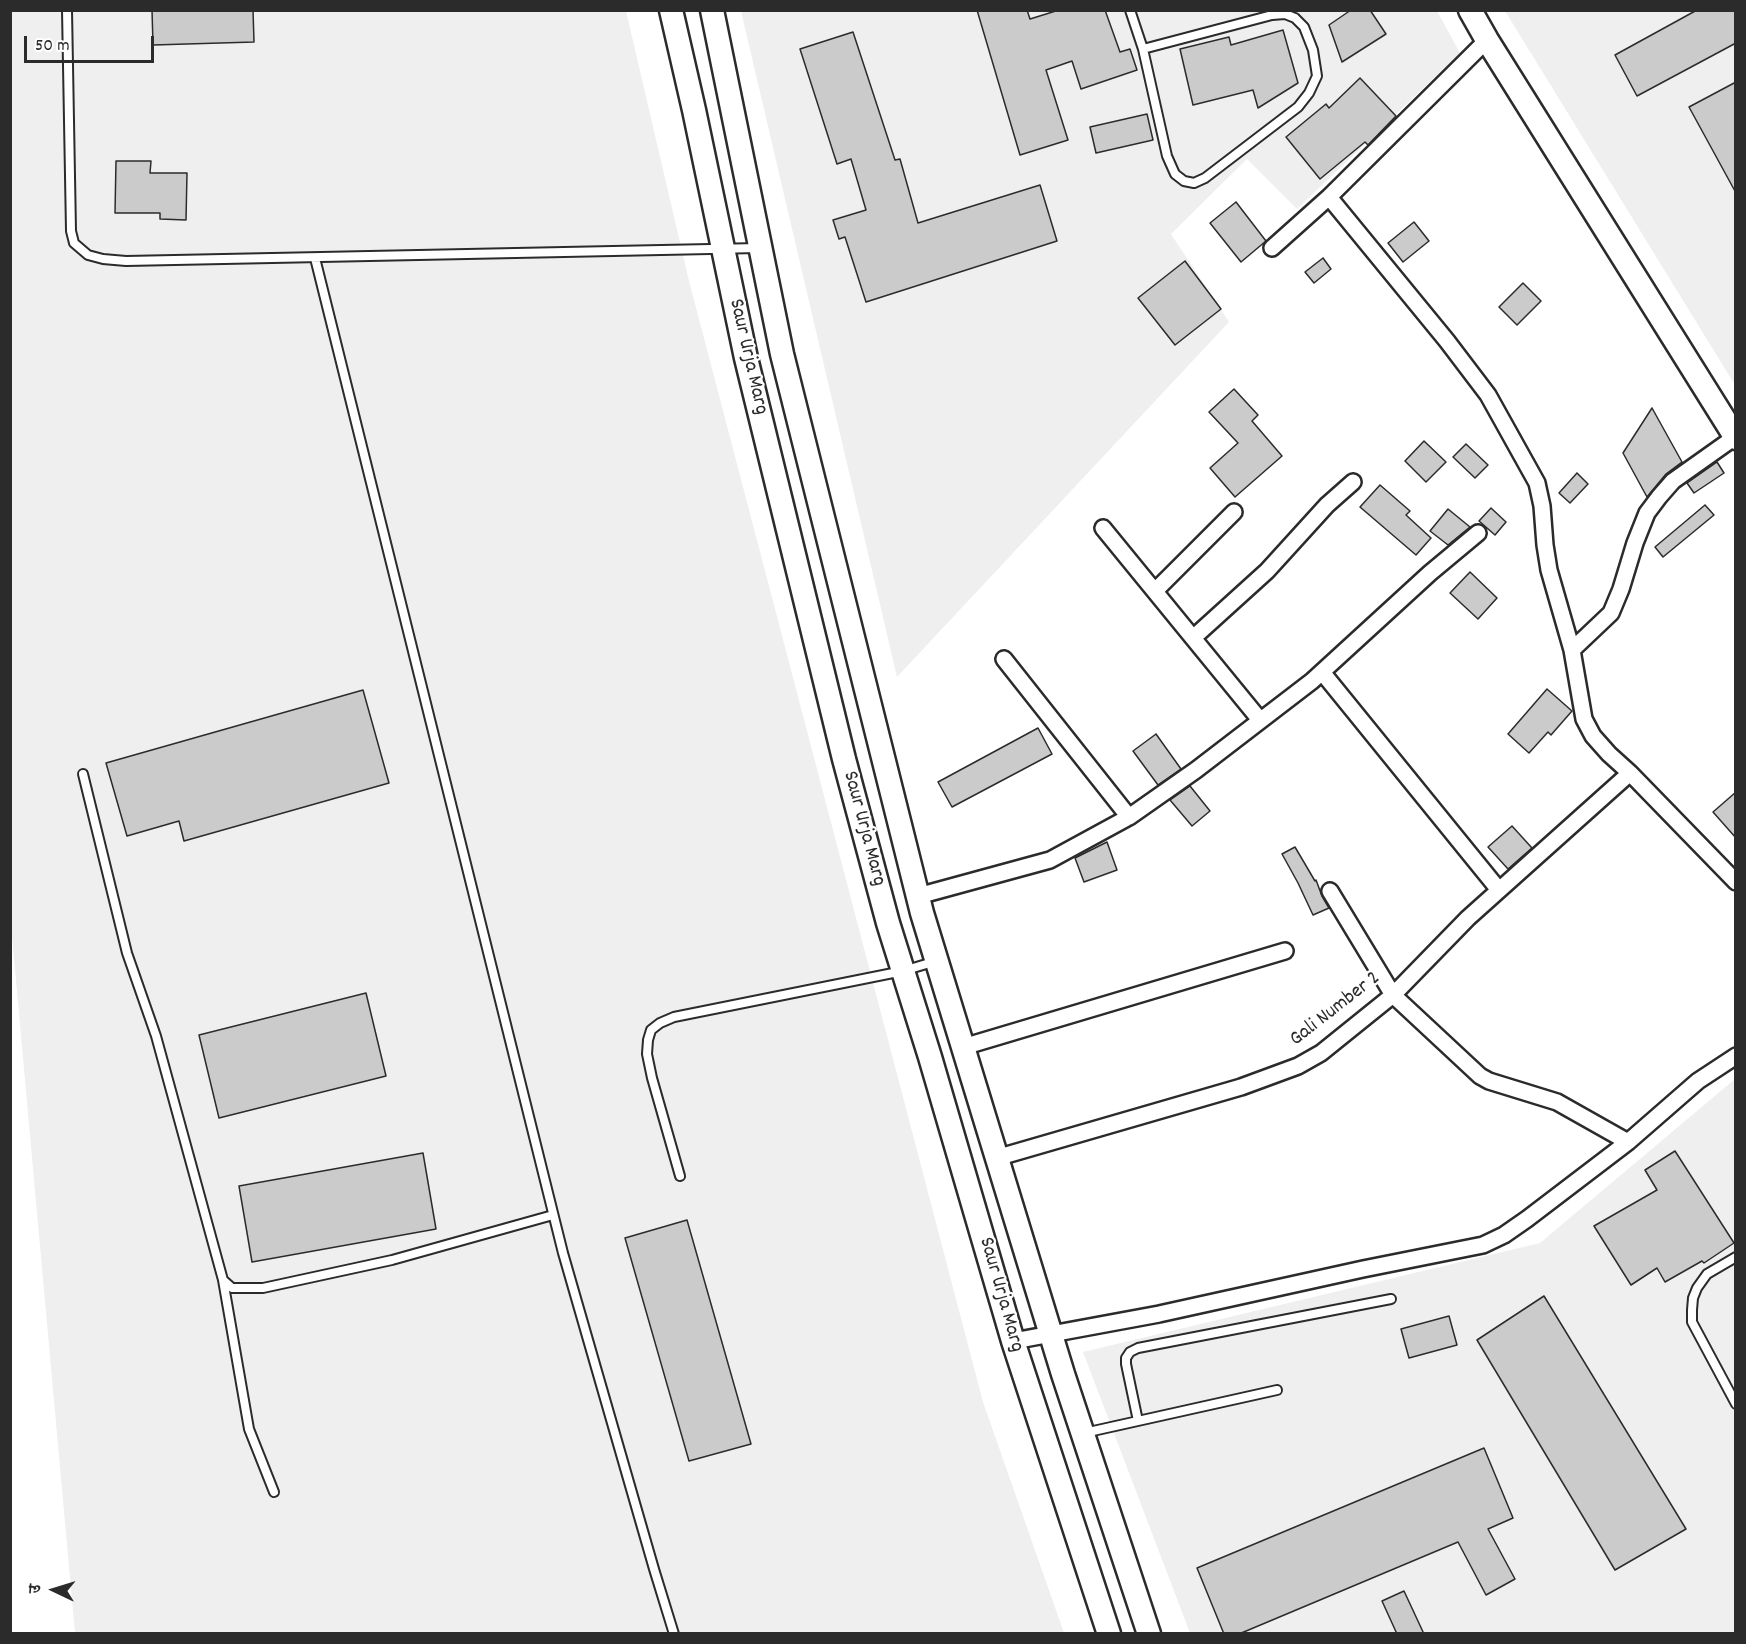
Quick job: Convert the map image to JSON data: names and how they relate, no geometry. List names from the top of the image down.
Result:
{
  "streets": {
    "street": ["Saur Urja Marg", "Gali Number 2"]
  },
  "crossings": [
    ["Saur Urja Marg", "Gali Number 2"]
  ],
  "scale_bar": "50 m",
  "north": "left"
}
